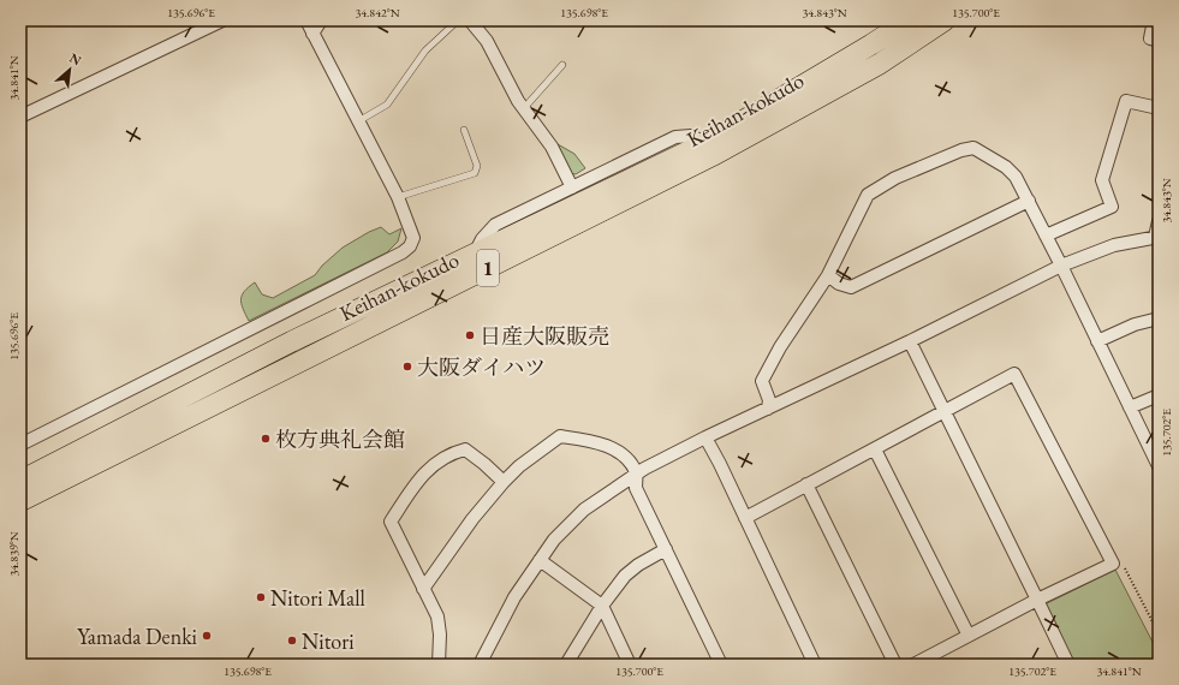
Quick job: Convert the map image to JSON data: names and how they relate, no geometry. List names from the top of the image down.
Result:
{
  "streets": {
    "highway": ["Keihan-kokudo", "1"]
  },
  "places": [
    "日産大阪販売",
    "大阪ダイハツ",
    "枚方典礼会館",
    "Nitori Mall",
    "Yamada Denki",
    "Nitori"
  ],
  "north": "top right",
  "coordinates": [
    "135.696°E",
    "34.842°N",
    "135.698°E",
    "34.843°N",
    "135.700°E",
    "34.841°N",
    "135.702°E",
    "34.839°N"
  ]
}
